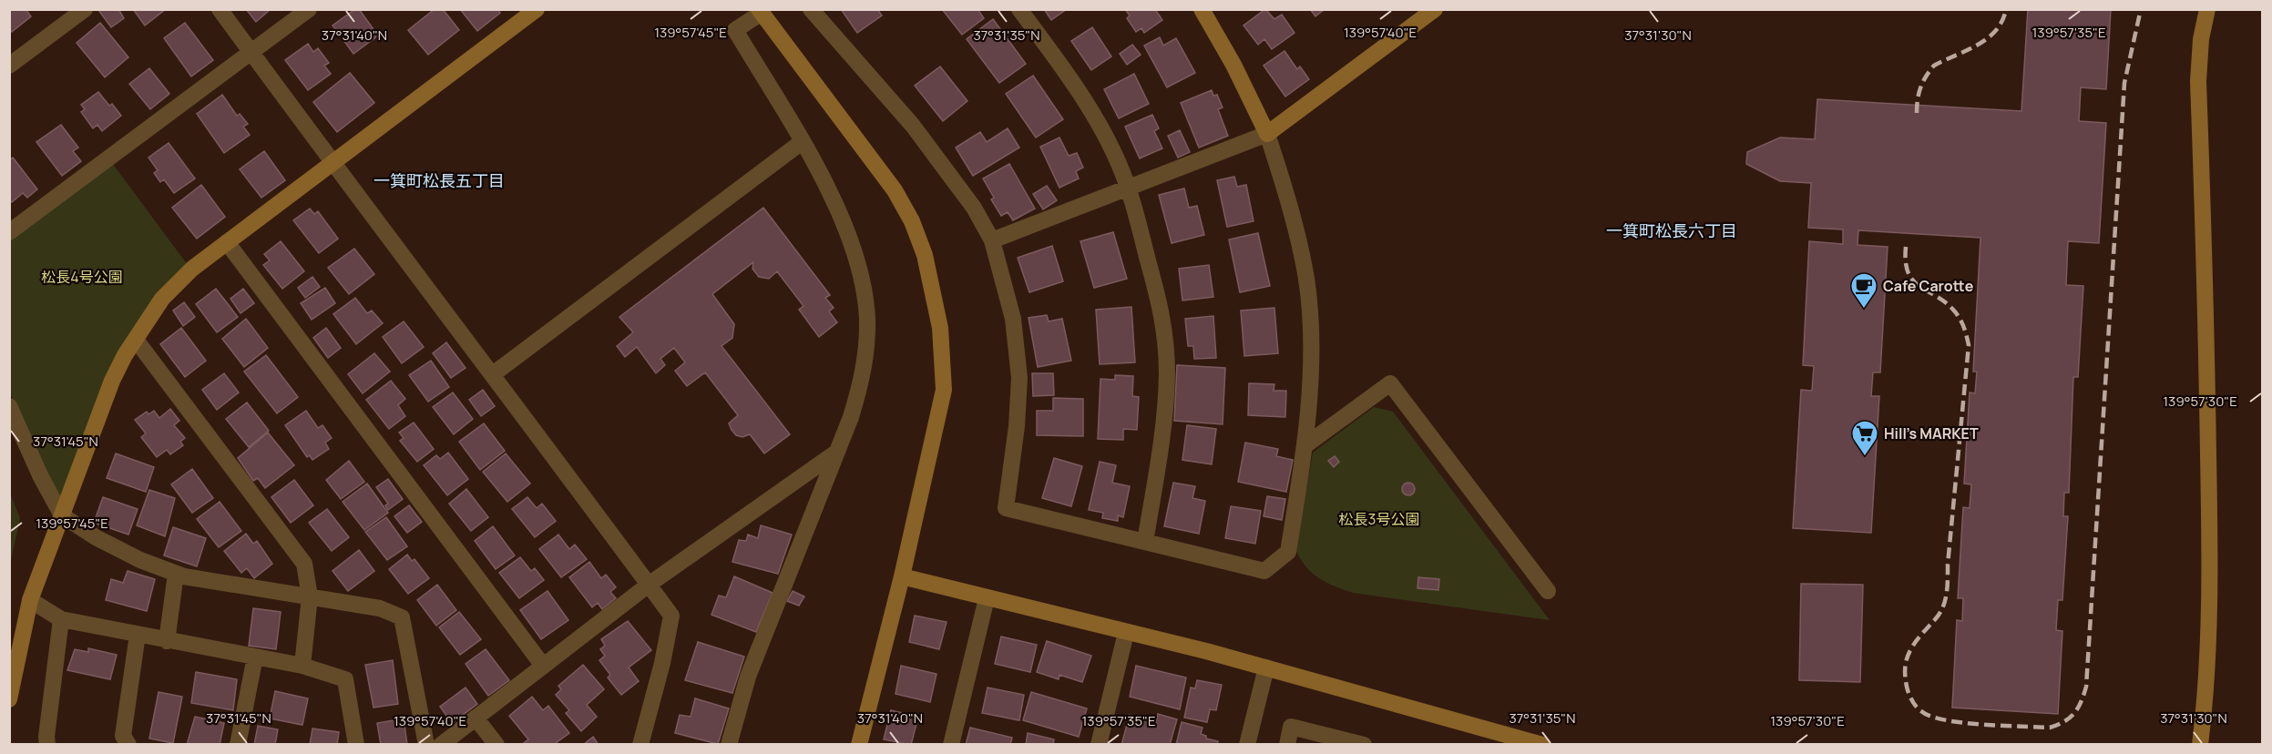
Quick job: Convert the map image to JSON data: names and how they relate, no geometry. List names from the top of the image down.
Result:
{
  "districts": ["一箕町松長五丁目", "一箕町松長六丁目"],
  "parks": ["松長4号公園", "松長3号公園"],
  "places": {
    "cafe": ["Cafe Carotte"],
    "supermarket": ["Hill’s MARKET"]
  },
  "coordinates": [
    "139°57'45\"E",
    "139°57'40\"E",
    "139°57'35\"E",
    "37°31'40\"N",
    "37°31'35\"N",
    "37°31'30\"N",
    "139°57'30\"E",
    "37°31'45\"N"
  ]
}
